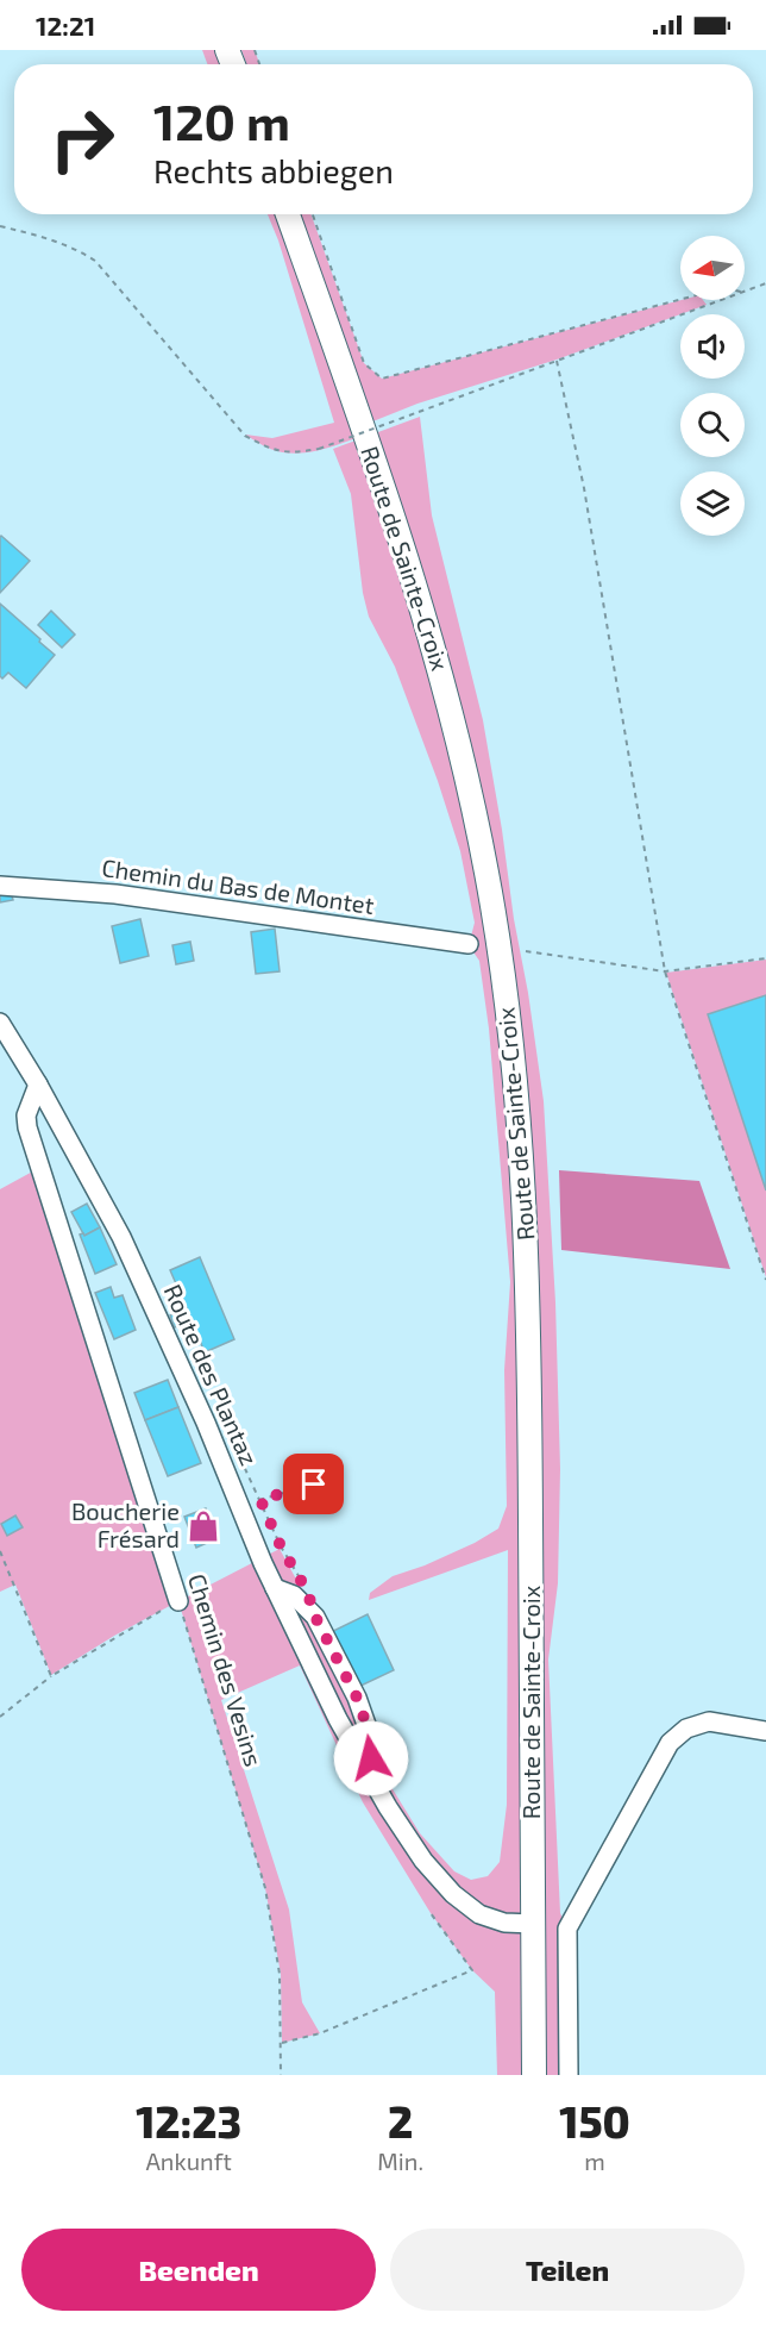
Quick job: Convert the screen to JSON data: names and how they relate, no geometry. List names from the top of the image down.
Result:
{
  "streets": {
    "main road": ["Route de Sainte-Croix"],
    "street": ["Chemin du Bas de Montet", "Route des Plantaz", "Chemin des Vesins"]
  },
  "crossings": [
    ["Route de Sainte-Croix", "Route des Plantaz"],
    ["Route des Plantaz", "Chemin des Vesins"]
  ],
  "places": {
    "shop": ["Boucherie Frésard"]
  },
  "north": "left",
  "page": {
    "status": "12:21",
    "turn": ["120 m", "Rechts abbiegen"],
    "eta": [
      "12:23",
      "Ankunft",
      "2",
      "Min.",
      "150",
      "m"
    ],
    "buttons": ["Beenden", "Teilen"]
  }
}
